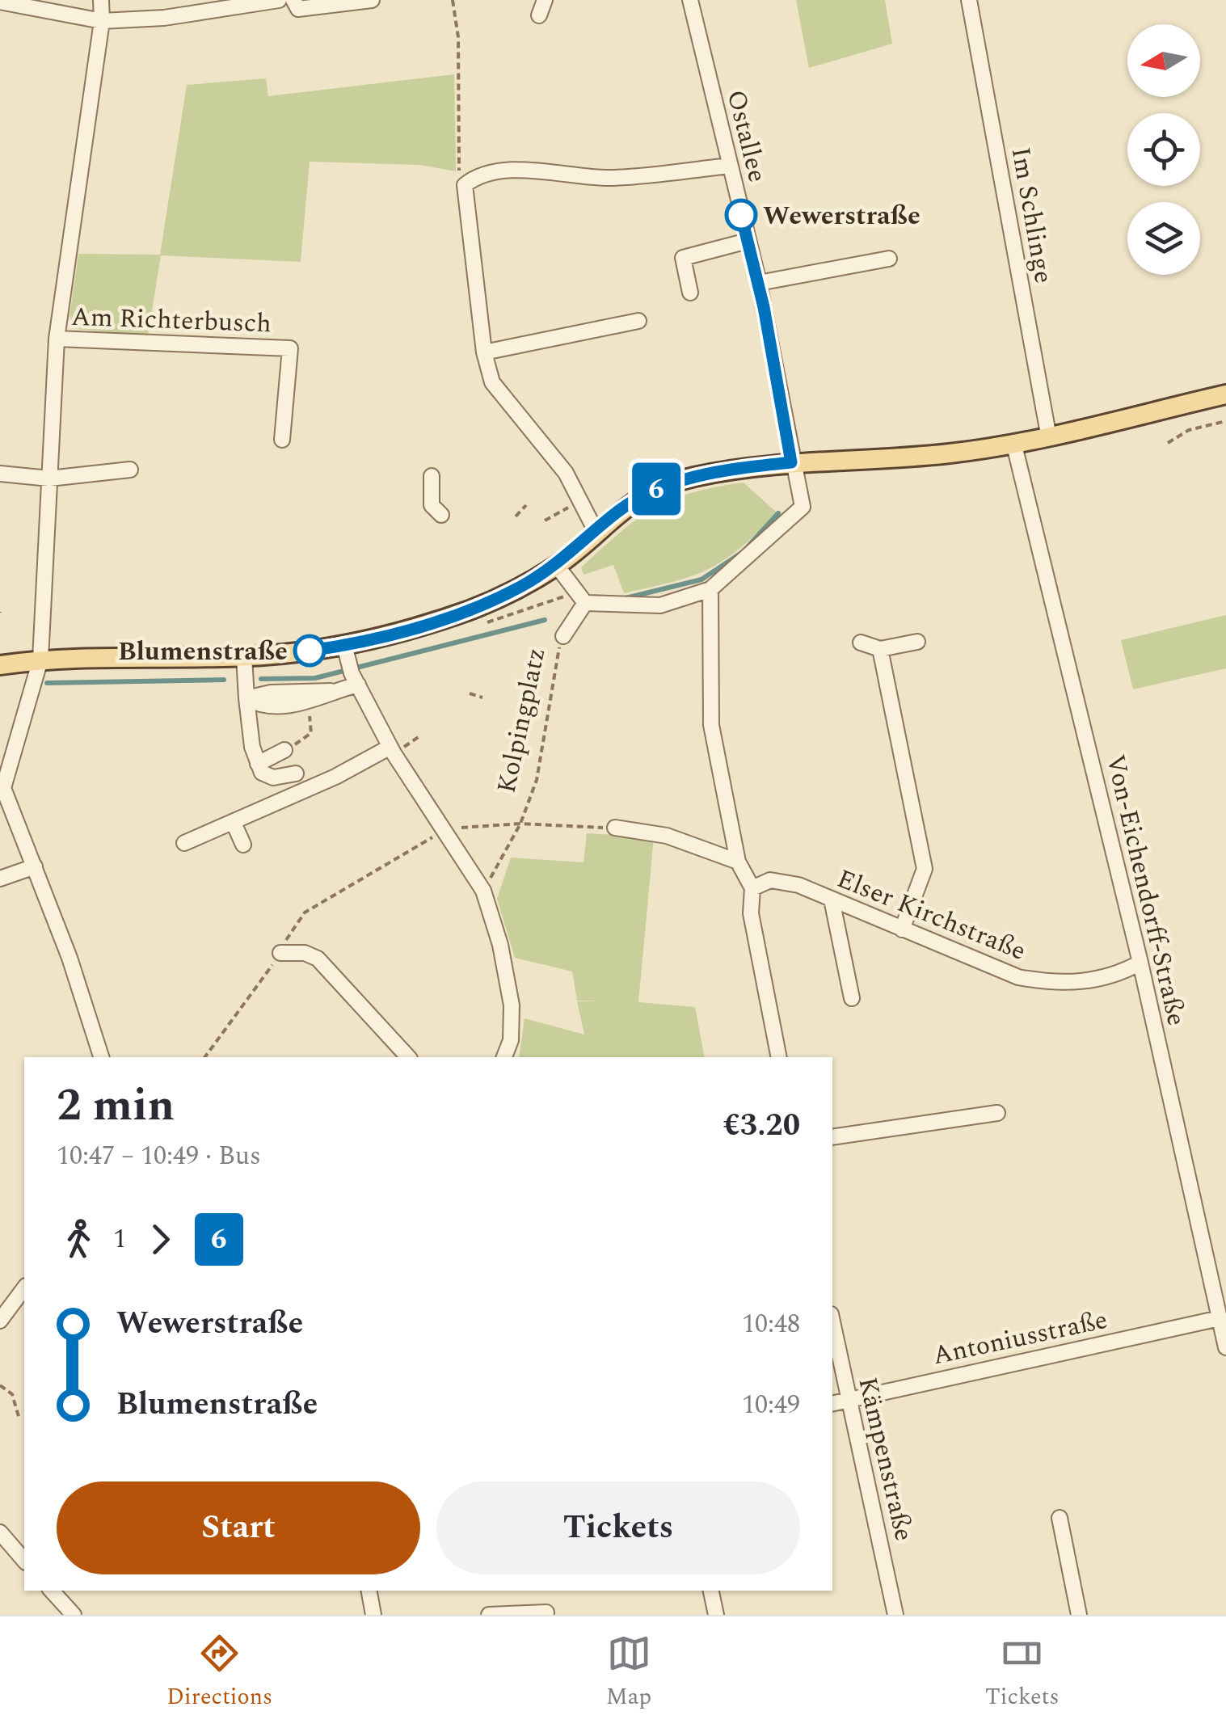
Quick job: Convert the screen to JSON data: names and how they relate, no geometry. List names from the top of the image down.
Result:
{
  "streets": {
    "street": [
      "Ostallee",
      "Im Schlinge",
      "Am Richterbusch",
      "Kolpingplatz",
      "Von-Eichendorff-Straße",
      "Elser Kirchstraße",
      "Antoniusstraße",
      "Kämpenstraße"
    ]
  },
  "crossings": [
    ["Von-Eichendorff-Straße", "Elser Kirchstraße"],
    ["Von-Eichendorff-Straße", "Antoniusstraße"],
    ["Antoniusstraße", "Kämpenstraße"]
  ],
  "places": ["Wewerstraße", "Blumenstraße"],
  "lines": ["bus line 6"],
  "north": "left",
  "page": {
    "on_map": "6",
    "heading": ["2 min", "10:47 – 10:49 · Bus", "€3.20"],
    "legs": ["1", "6"],
    "list": [
      {
        "name": "Wewerstraße",
        "value": "10:48"
      },
      {
        "name": "Blumenstraße",
        "value": "10:49"
      }
    ],
    "buttons": ["Start", "Tickets"],
    "tabs": ["Directions", "Map", "Tickets"]
  }
}
